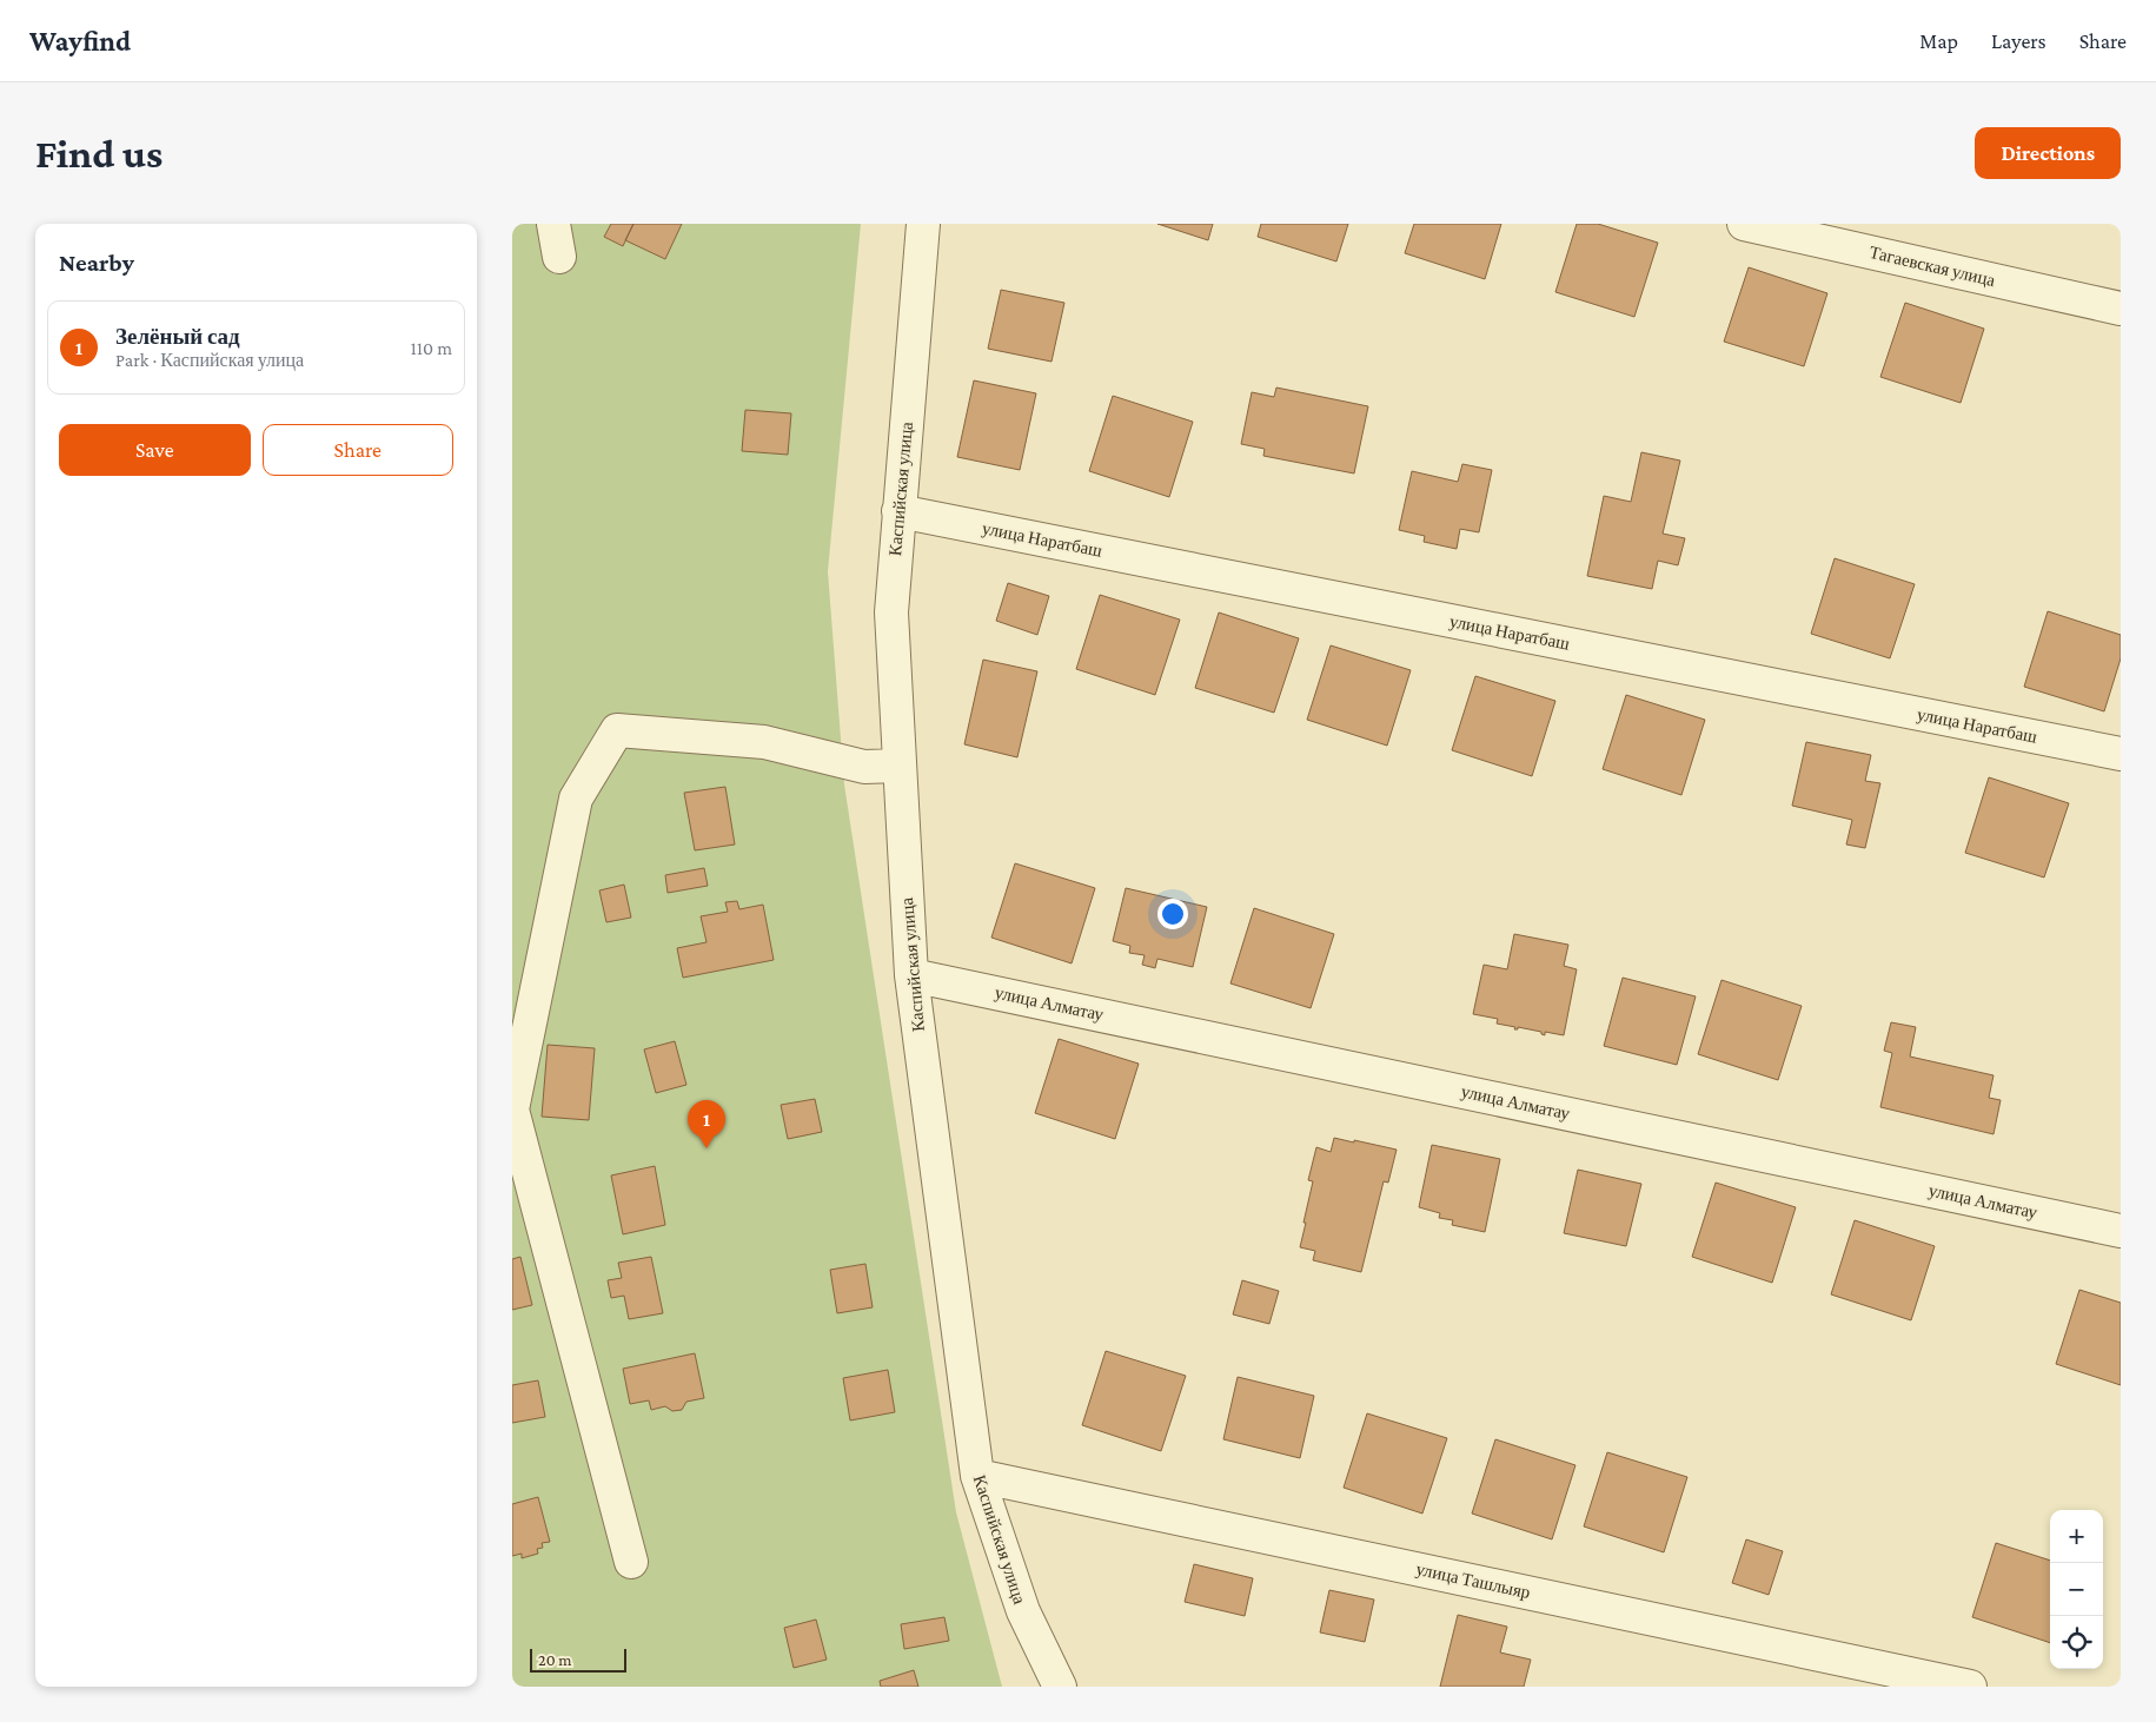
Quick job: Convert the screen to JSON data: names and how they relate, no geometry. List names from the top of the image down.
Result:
{
  "streets": {
    "street": [
      "Тагаевская улица",
      "Каспийская улица",
      "улица Наратбаш",
      "улица Алматау",
      "улица Ташлыяр"
    ]
  },
  "crossings": [
    ["Каспийская улица", "улица Наратбаш"],
    ["Каспийская улица", "улица Алматау"],
    ["Каспийская улица", "улица Ташлыяр"]
  ],
  "scale_bar": "20 m",
  "page": {
    "header": "Wayfind",
    "nav": ["Map", "Layers", "Share"],
    "buttons": [
      "Directions",
      ["Save", "Share"]
    ],
    "title": "Find us",
    "heading": "Nearby",
    "list": [
      {
        "mark": "1",
        "name": "Зелёный сад",
        "note": "Park · Каспийская улица",
        "value": "110 m"
      }
    ],
    "pins": "1",
    "map_buttons": ["+", "−"],
    "scale": "20 m"
  }
}
